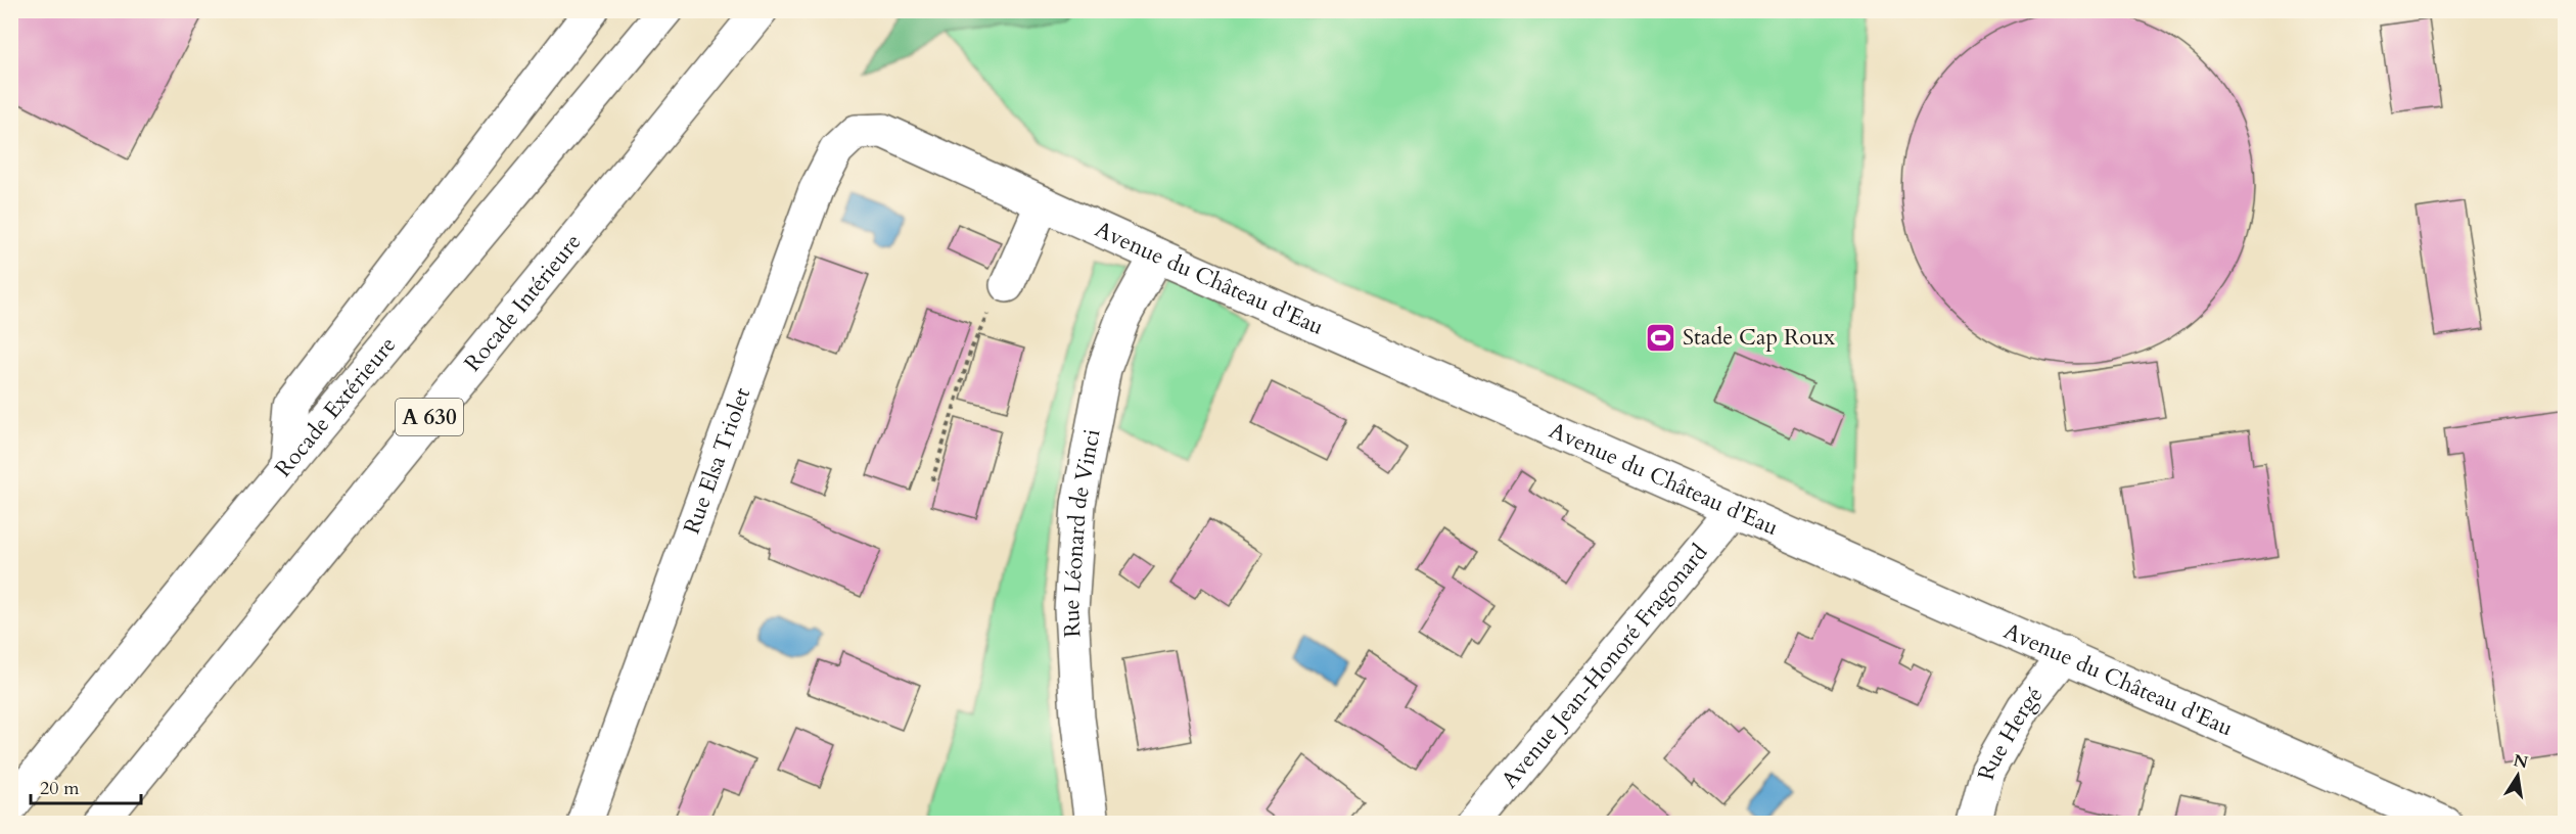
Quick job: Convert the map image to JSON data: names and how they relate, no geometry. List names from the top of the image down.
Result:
{
  "streets": {
    "main road": [
      "Avenue du Château d'Eau",
      "Rocade Intérieure",
      "Rocade Extérieure",
      "A 630",
      "Rue Elsa Triolet",
      "Rue Léonard de Vinci",
      "Avenue Jean-Honoré Fragonard",
      "Rue Hergé"
    ]
  },
  "crossings": [
    ["Avenue du Château d'Eau", "Rue Elsa Triolet"],
    ["Avenue du Château d'Eau", "Rue Léonard de Vinci"],
    ["Avenue du Château d'Eau", "Avenue Jean-Honoré Fragonard"],
    ["Avenue du Château d'Eau", "Rue Hergé"]
  ],
  "places": {
    "sports": ["Stade Cap Roux"]
  },
  "scale_bar": "20 m",
  "north": "top"
}
